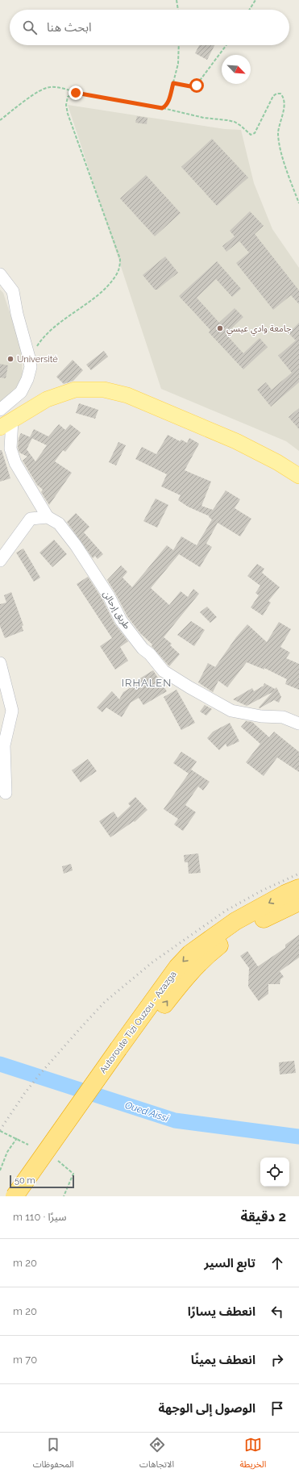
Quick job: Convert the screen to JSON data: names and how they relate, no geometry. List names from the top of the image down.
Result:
{
  "streets": {
    "highway": ["Autoroute Tizi Ouzou - Azazga"],
    "street": ["طريق إرحالن"]
  },
  "districts": ["IRḤALEN"],
  "water": ["Oued Aïssi"],
  "places": ["جامعة وادي عيسي", "Université"],
  "scale_bar": "50 m",
  "north": "bottom right",
  "page": {
    "search": "ابحث هنا",
    "scale": "50 m",
    "heading": ["2 دقيقة", "سيرًا · 110 m"],
    "list": [
      ["تابع السير", "20 m"],
      ["انعطف يسارًا", "20 m"],
      ["انعطف يمينًا", "70 m"],
      "الوصول إلى الوجهة"
    ],
    "nav": ["الخريطة", "الاتجاهات", "المحفوظات"]
  }
}
